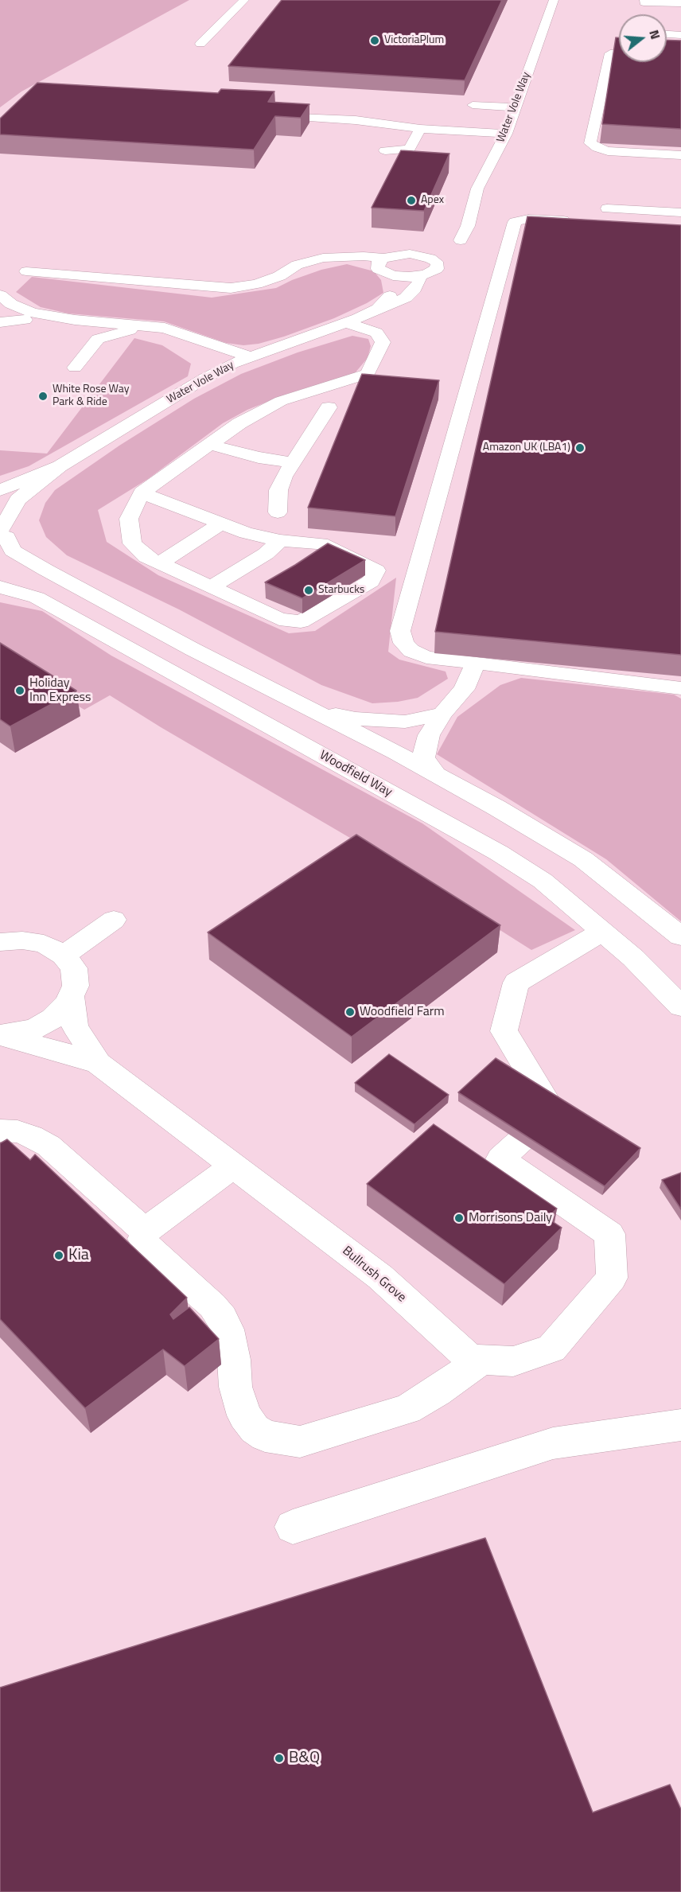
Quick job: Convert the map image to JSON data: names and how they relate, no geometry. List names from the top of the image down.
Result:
{
  "streets": {
    "street": ["Water Vole Way", "Woodfield Way", "Bullrush Grove"]
  },
  "crossings": [
    ["Woodfield Way", "Bullrush Grove"]
  ],
  "places": [
    "VictoriaPlum",
    "Apex",
    "White Rose Way Park & Ride",
    "Amazon UK (LBA1)",
    "Starbucks",
    "Holiday Inn Express",
    "Woodfield Farm",
    "Morrisons Daily",
    "Kia",
    "B&Q"
  ],
  "north": "right"
}
